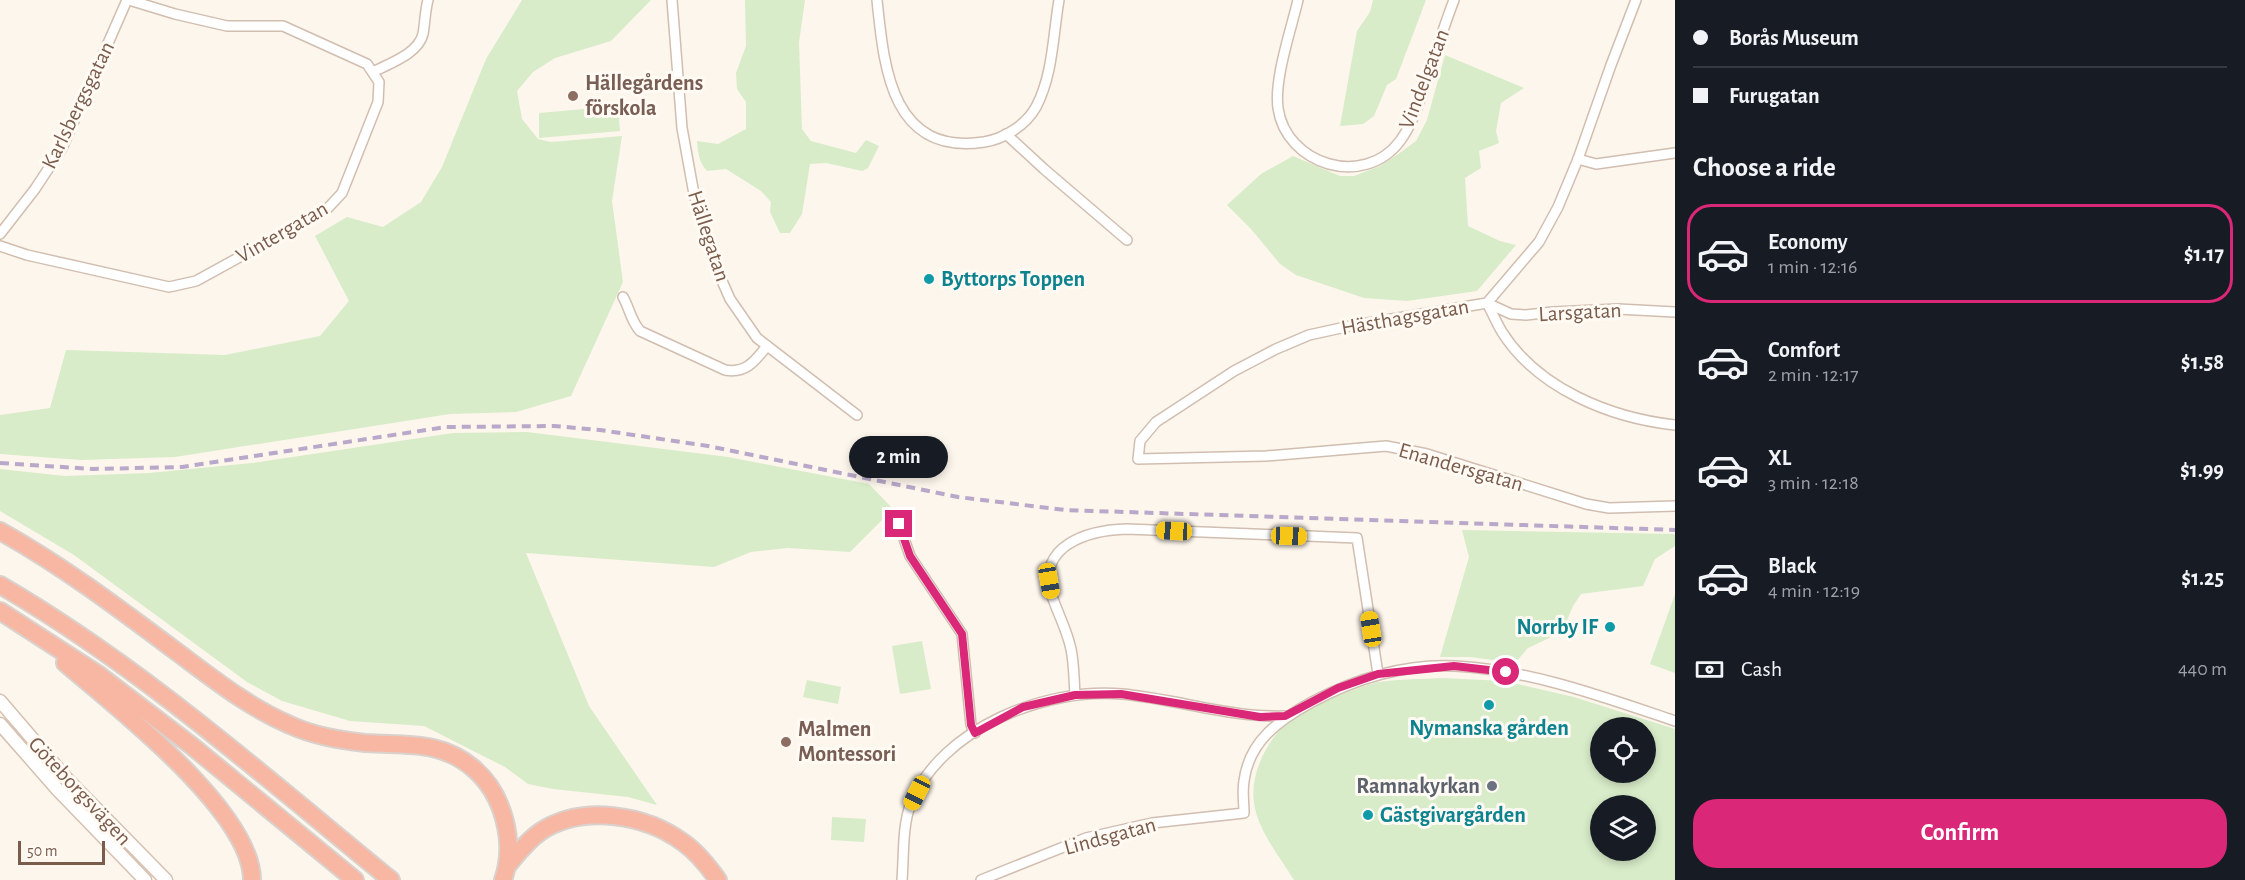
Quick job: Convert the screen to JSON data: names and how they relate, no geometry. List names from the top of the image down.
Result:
{
  "streets": {
    "main road": ["Göteborgsvägen"],
    "street": [
      "Vindelgatan",
      "Karlsbergsgatan",
      "Vintergatan",
      "Hällegatan",
      "Larsgatan",
      "Hästhagsgatan",
      "Enandersgatan",
      "Lindsgatan"
    ]
  },
  "crossings": [
    ["Larsgatan", "Hästhagsgatan"],
    ["Hästhagsgatan", "Enandersgatan"]
  ],
  "places": [
    "Hällegårdens förskola",
    "Byttorps Toppen",
    "Norrby IF",
    "Nymanska gården",
    "Malmen Montessori",
    "Ramnakyrkan",
    "Gästgivargården"
  ],
  "scale_bar": "50 m",
  "page": {
    "banner": ["Borås Museum", "Furugatan"],
    "heading": "Choose a ride",
    "list": [
      {
        "name": "Economy",
        "note": "1 min · 12:16",
        "value": "$1.17"
      },
      {
        "name": "Comfort",
        "note": "2 min · 12:17",
        "value": "$1.58"
      },
      {
        "name": "XL",
        "note": "3 min · 12:18",
        "value": "$1.99"
      },
      {
        "name": "Black",
        "note": "4 min · 12:19",
        "value": "$1.25"
      }
    ],
    "bubble": "2 min",
    "pay": ["Cash", "440 m"],
    "buttons": "Confirm",
    "scale": "50 m"
  }
}
